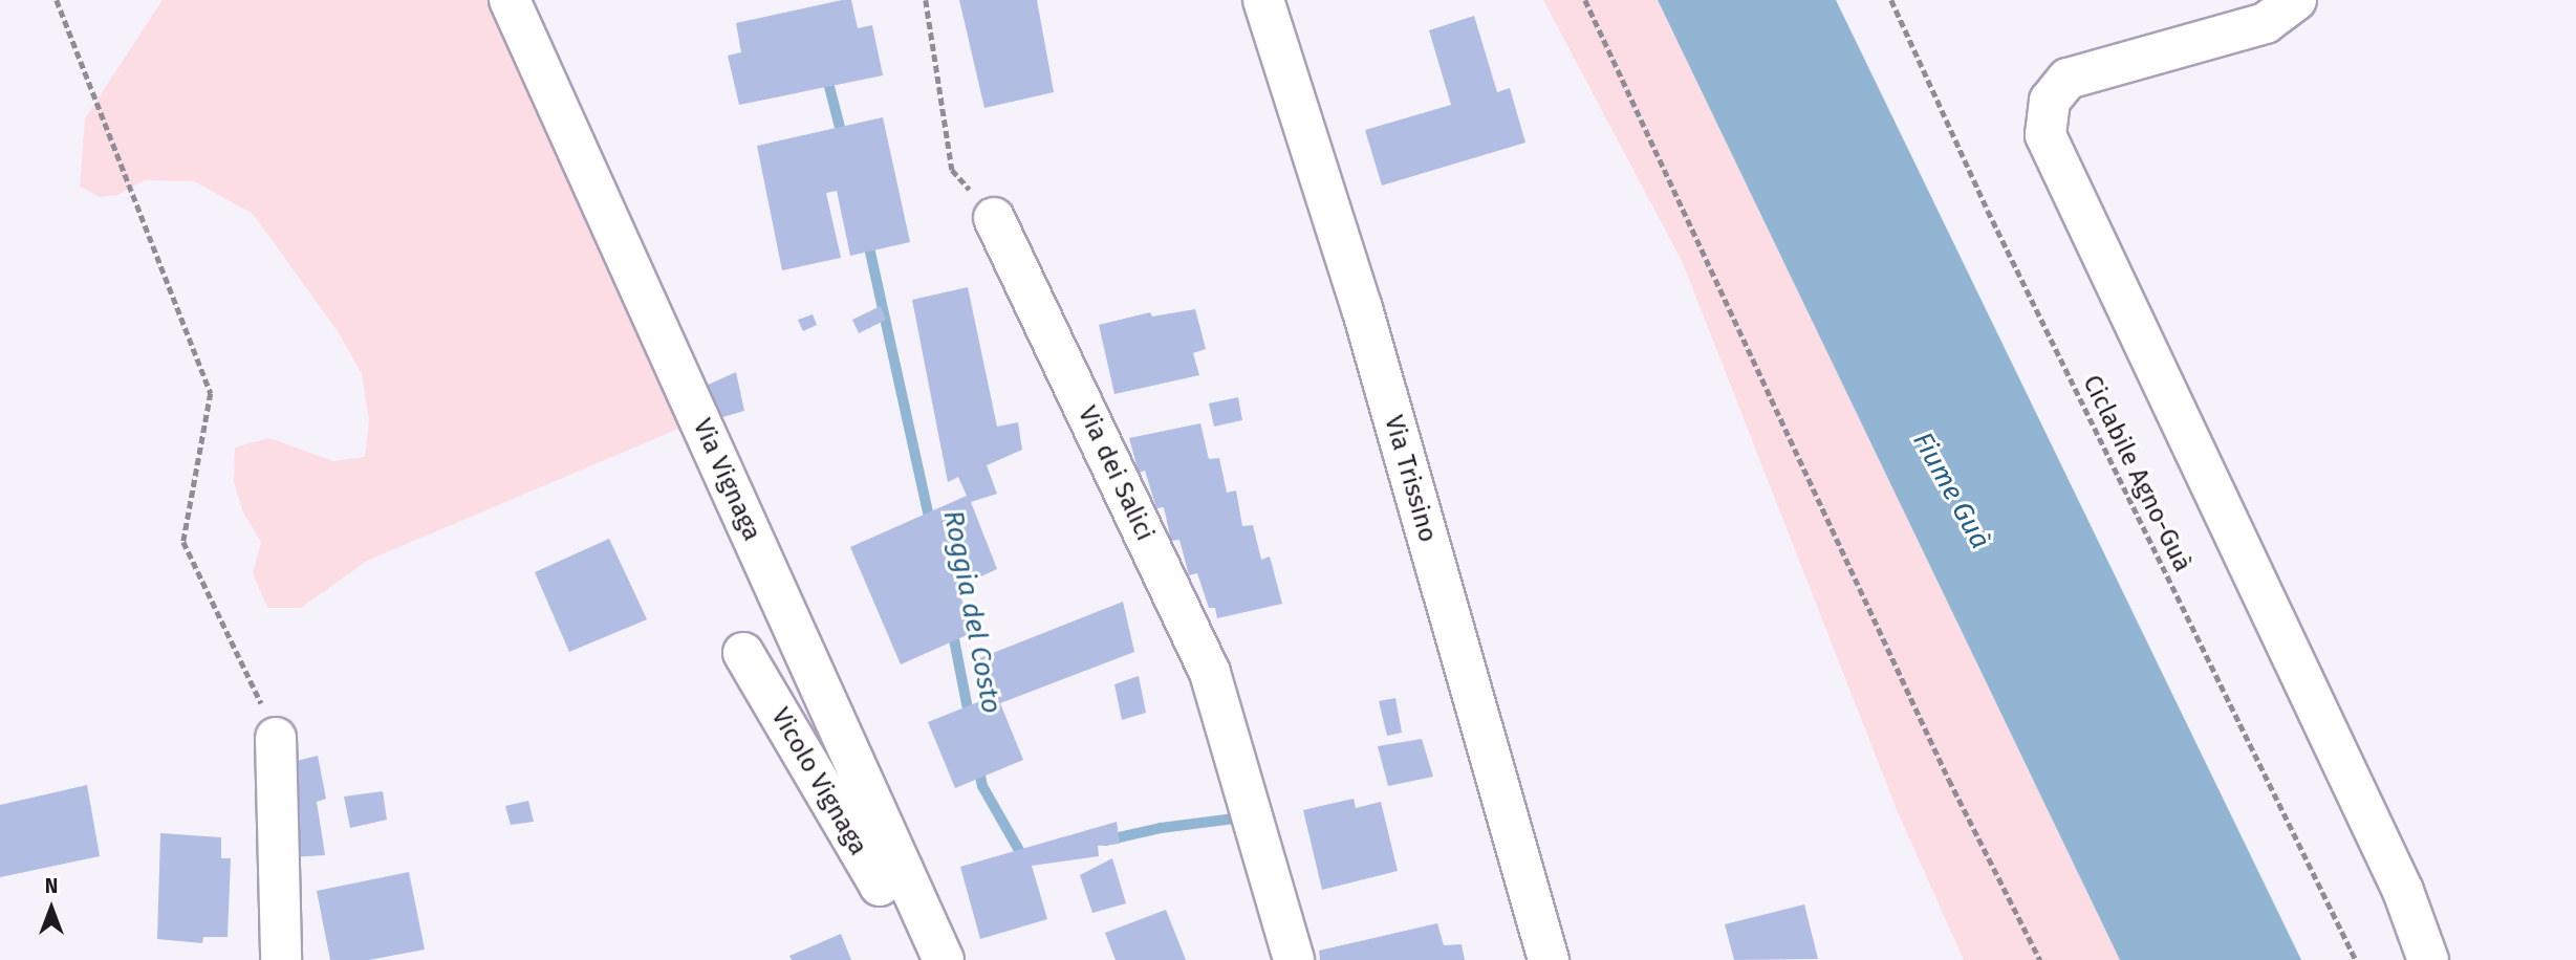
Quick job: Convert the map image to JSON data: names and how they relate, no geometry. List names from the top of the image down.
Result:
{
  "streets": {
    "street": [
      "Via dei Salici",
      "Via Trissino",
      "Via Vignaga",
      "Vicolo Vignaga"
    ],
    "path": ["Ciclabile Agno-Guà"]
  },
  "crossings": [
    ["Via Vignaga", "Vicolo Vignaga"]
  ],
  "water": ["Fiume Guà", "Roggia del Costo"],
  "north": "top"
}
